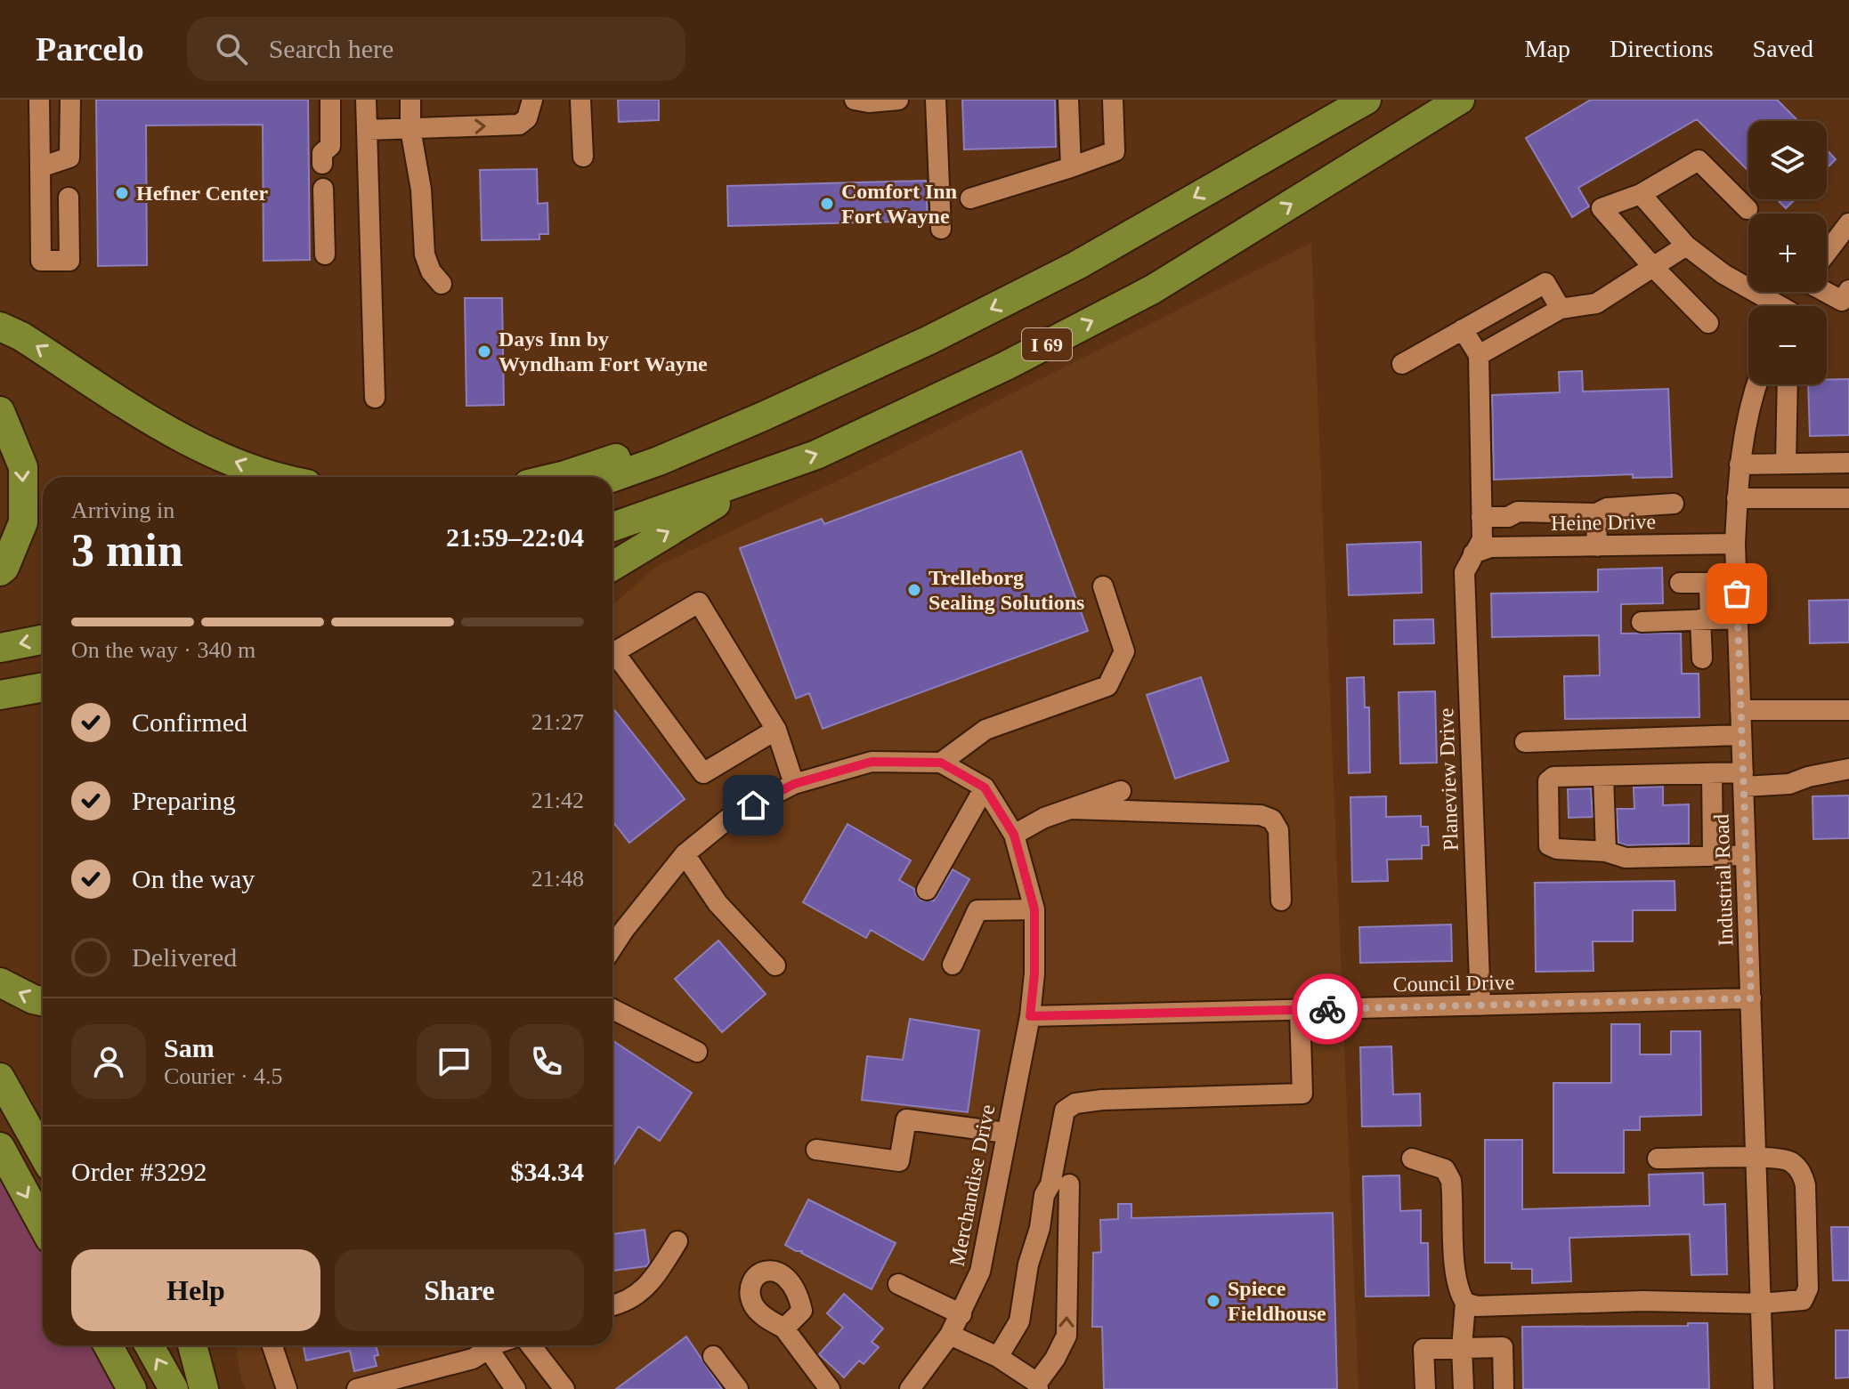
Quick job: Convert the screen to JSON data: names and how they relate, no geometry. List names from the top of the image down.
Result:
{
  "streets": {
    "highway": ["I 69"],
    "street": [
      "Heine Drive",
      "Planeview Drive",
      "Industrial Road",
      "Council Drive",
      "Merchandise Drive"
    ]
  },
  "crossings": [
    ["Heine Drive", "Planeview Drive"],
    ["Heine Drive", "Industrial Road"],
    ["Planeview Drive", "Council Drive"],
    ["Industrial Road", "Council Drive"],
    ["Council Drive", "Merchandise Drive"]
  ],
  "places": [
    "Hefner Center",
    "Comfort Inn Fort Wayne",
    "Days Inn by Wyndham Fort Wayne",
    "Trelleborg Sealing Solutions",
    "Spiece Fieldhouse"
  ],
  "page": {
    "header": "Parcelo",
    "search": "Search here",
    "nav": ["Map", "Directions", "Saved"],
    "map_buttons": ["+", "−"],
    "heading": ["3 min", "Arriving in", "21:59–22:04"],
    "panel": [
      "Sam",
      "Courier · 4.5",
      "Order #3292",
      "$34.34"
    ],
    "bar": "On the way · 340 m",
    "list": [
      ["Confirmed", "21:27"],
      ["Preparing", "21:42"],
      ["On the way", "21:48"],
      "Delivered"
    ],
    "buttons": ["Help", "Share"]
  }
}
